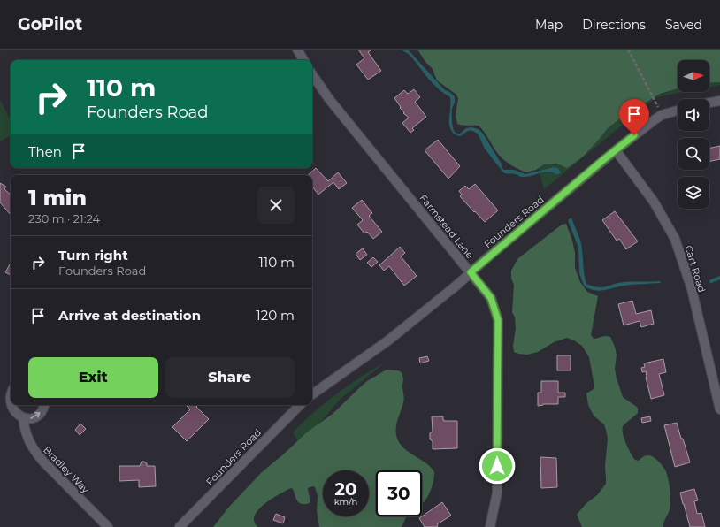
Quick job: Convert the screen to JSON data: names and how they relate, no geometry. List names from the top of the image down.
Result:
{
  "streets": {
    "street": [
      "Founders Road",
      "Farmstead Lane",
      "Cart Road",
      "Bradley Way"
    ]
  },
  "crossings": [
    ["Founders Road", "Farmstead Lane"],
    ["Founders Road", "Cart Road"]
  ],
  "north": "right",
  "page": {
    "header": "GoPilot",
    "nav": ["Map", "Directions", "Saved"],
    "turn": ["110 m", "Founders Road"],
    "then": "Then",
    "heading": ["1 min", "230 m · 21:24"],
    "list": [
      {
        "name": "Turn right",
        "note": "Founders Road",
        "value": "110 m"
      },
      {
        "name": "Arrive at destination",
        "value": "120 m"
      }
    ],
    "buttons": ["Exit", "Share"],
    "speed": "20 km/h",
    "limit": "30"
  }
}
